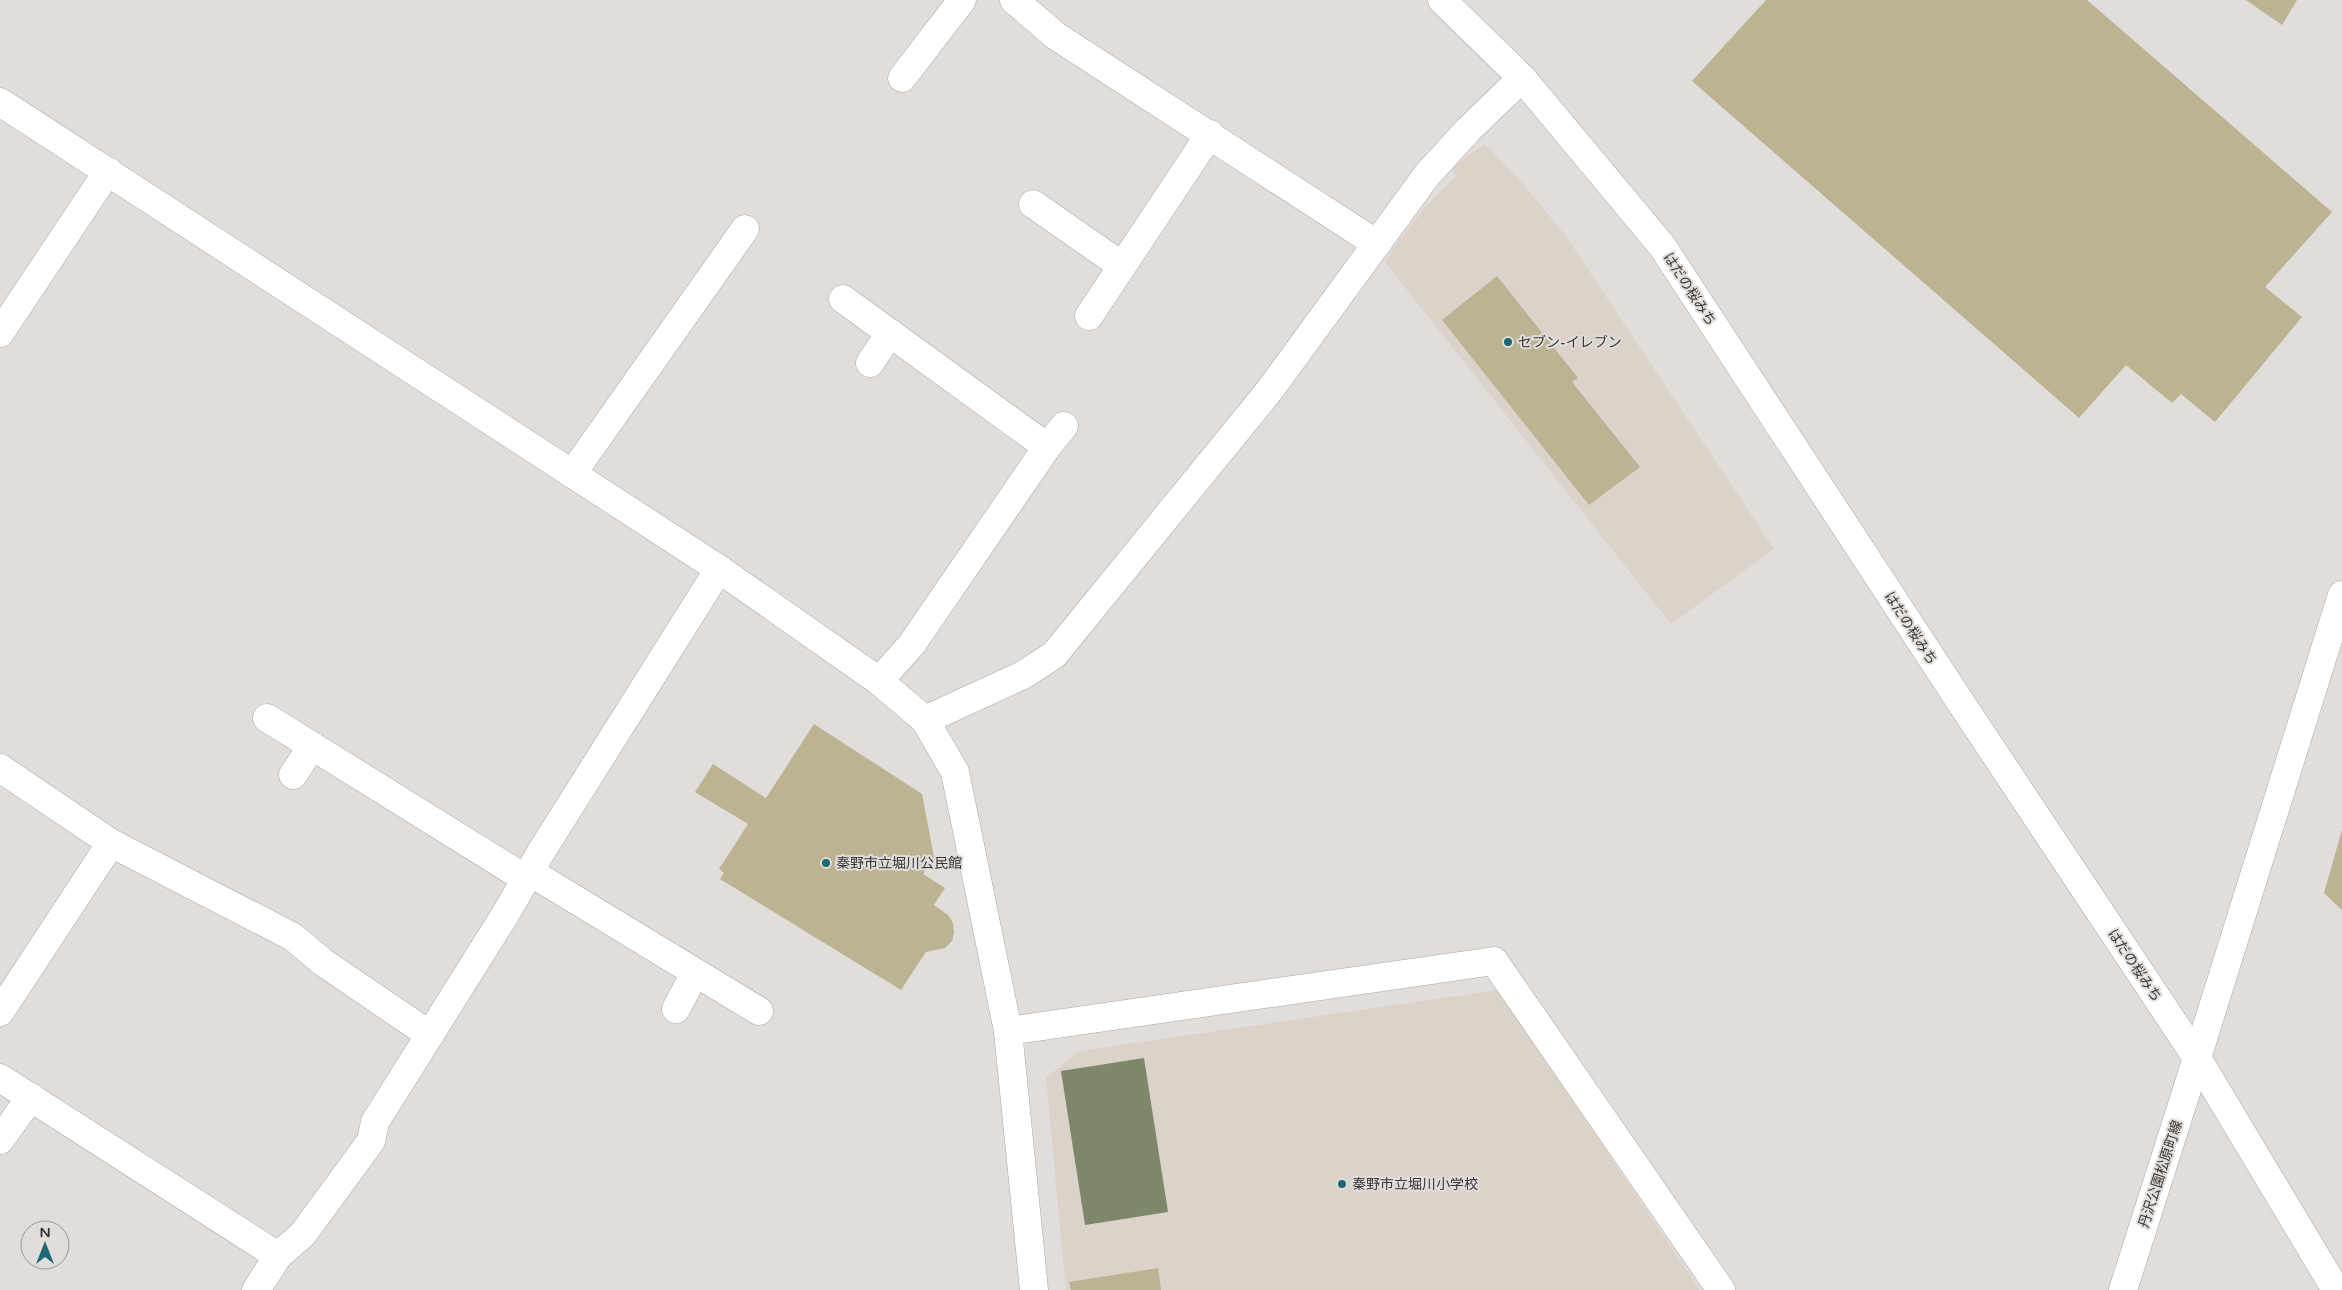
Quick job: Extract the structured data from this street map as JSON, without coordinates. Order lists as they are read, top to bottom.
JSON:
{
  "streets": {
    "street": ["はだの桜みち", "丹沢公園松原町線"]
  },
  "crossings": [
    ["はだの桜みち", "丹沢公園松原町線"]
  ],
  "places": ["セブン-イレブン", "秦野市立堀川公民館", "秦野市立堀川小学校"],
  "north": "top"
}
